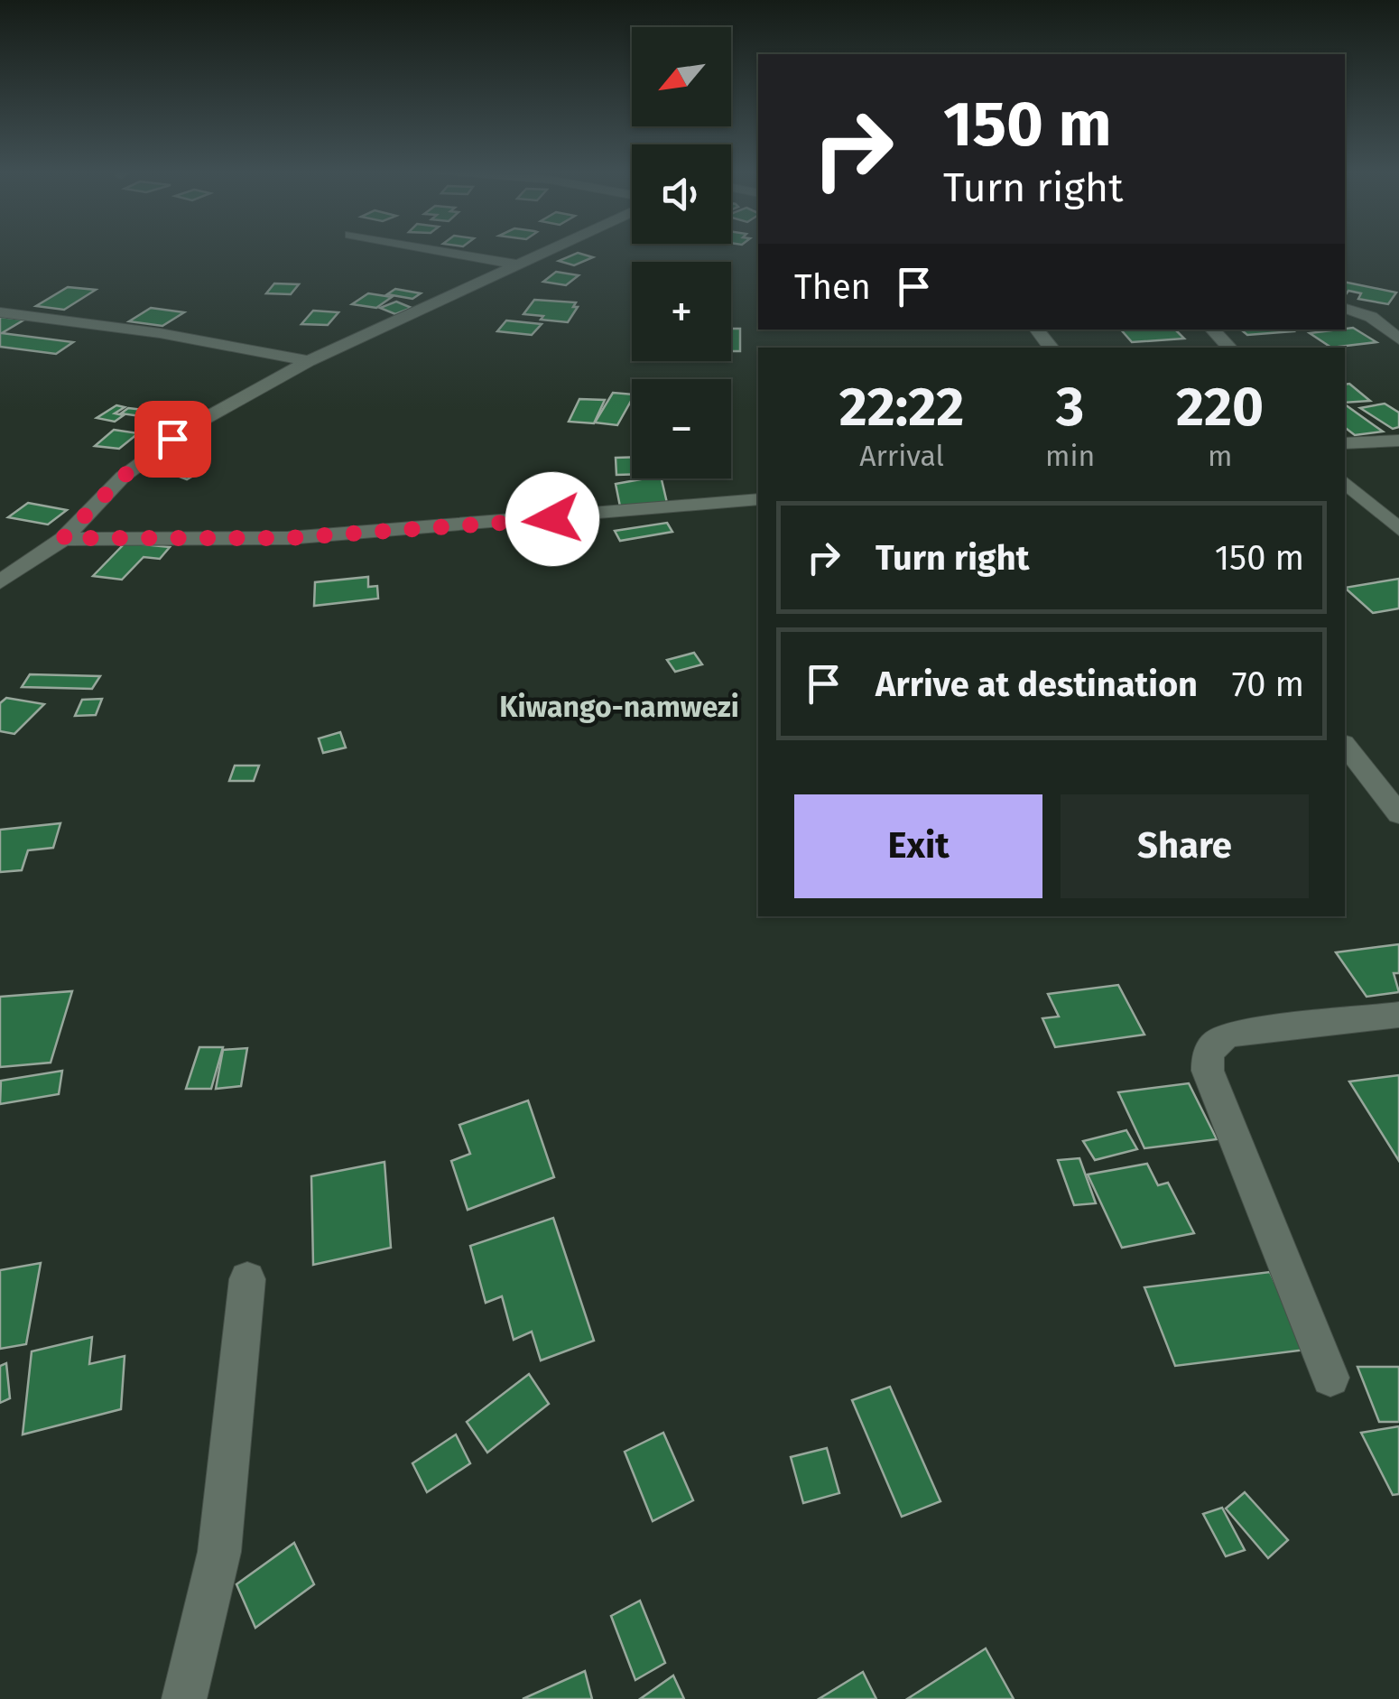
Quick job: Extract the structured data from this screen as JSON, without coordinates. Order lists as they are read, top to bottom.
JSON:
{
  "districts": ["Kiwango-namwezi"],
  "north": "bottom left",
  "page": {
    "map_buttons": ["+", "−"],
    "turn": ["150 m", "Turn right"],
    "then": "Then",
    "eta": [
      "22:22",
      "Arrival",
      "3",
      "min",
      "220",
      "m"
    ],
    "list": [
      {
        "name": "Turn right",
        "value": "150 m"
      },
      {
        "name": "Arrive at destination",
        "value": "70 m"
      }
    ],
    "buttons": ["Exit", "Share"]
  }
}
